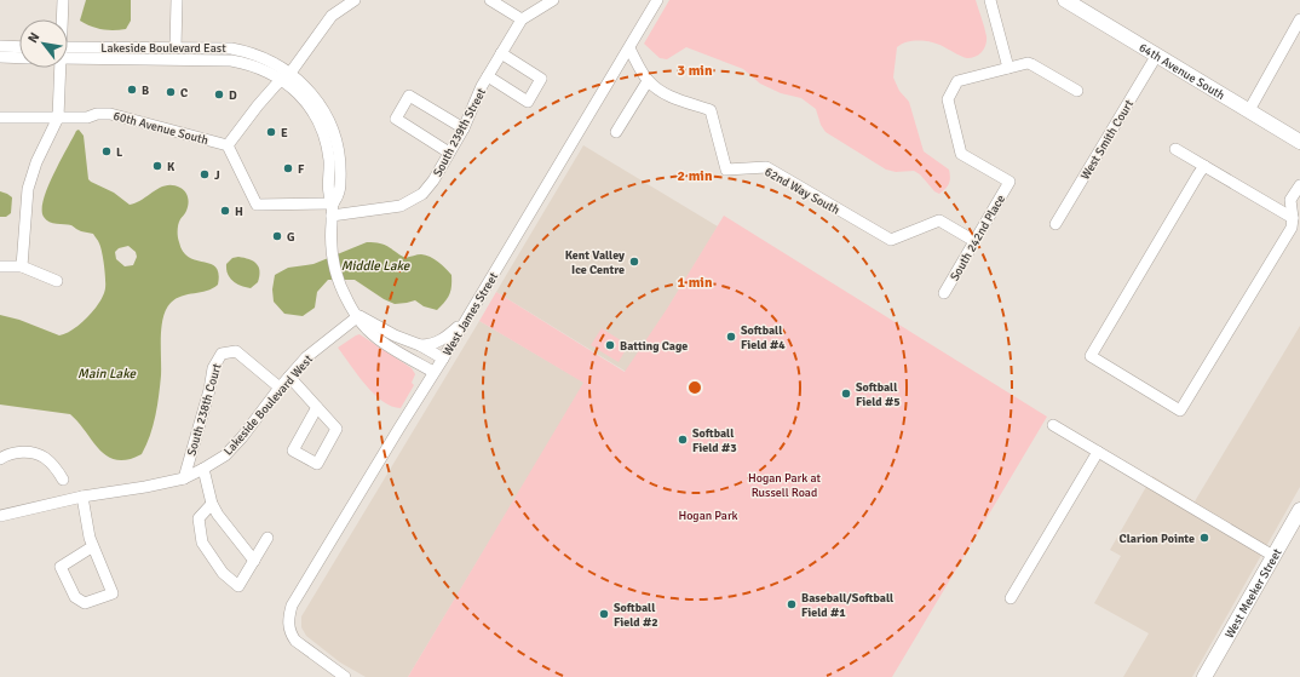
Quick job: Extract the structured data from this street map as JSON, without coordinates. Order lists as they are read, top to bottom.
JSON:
{
  "streets": {
    "street": [
      "Lakeside Boulevard East",
      "64th Avenue South",
      "60th Avenue South",
      "South 239th Street",
      "West Smith Court",
      "62nd Way South",
      "South 242nd Place",
      "West James Street",
      "Lakeside Boulevard West",
      "South 238th Court",
      "West Meeker Street"
    ]
  },
  "crossings": [
    ["Lakeside Boulevard East", "South 239th Street"],
    ["Lakeside Boulevard East", "West James Street"],
    ["Lakeside Boulevard East", "Lakeside Boulevard West"],
    ["64th Avenue South", "West Smith Court"],
    ["62nd Way South", "South 242nd Place"],
    ["62nd Way South", "West James Street"],
    ["Lakeside Boulevard West", "South 238th Court"]
  ],
  "water": ["Middle Lake", "Main Lake"],
  "parks": ["Hogan Park at Russell Road", "Hogan Park"],
  "places": [
    "B",
    "C",
    "D",
    "E",
    "L",
    "K",
    "F",
    "J",
    "H",
    "G",
    "Kent Valley Ice Centre",
    "Softball Field #4",
    "Batting Cage",
    "Softball Field #5",
    "Softball Field #3",
    "Clarion Pointe",
    "Baseball/Softball Field #1",
    "Softball Field #2"
  ],
  "north": "top left",
  "rings": ["3 min", "2 min", "1 min"]
}
